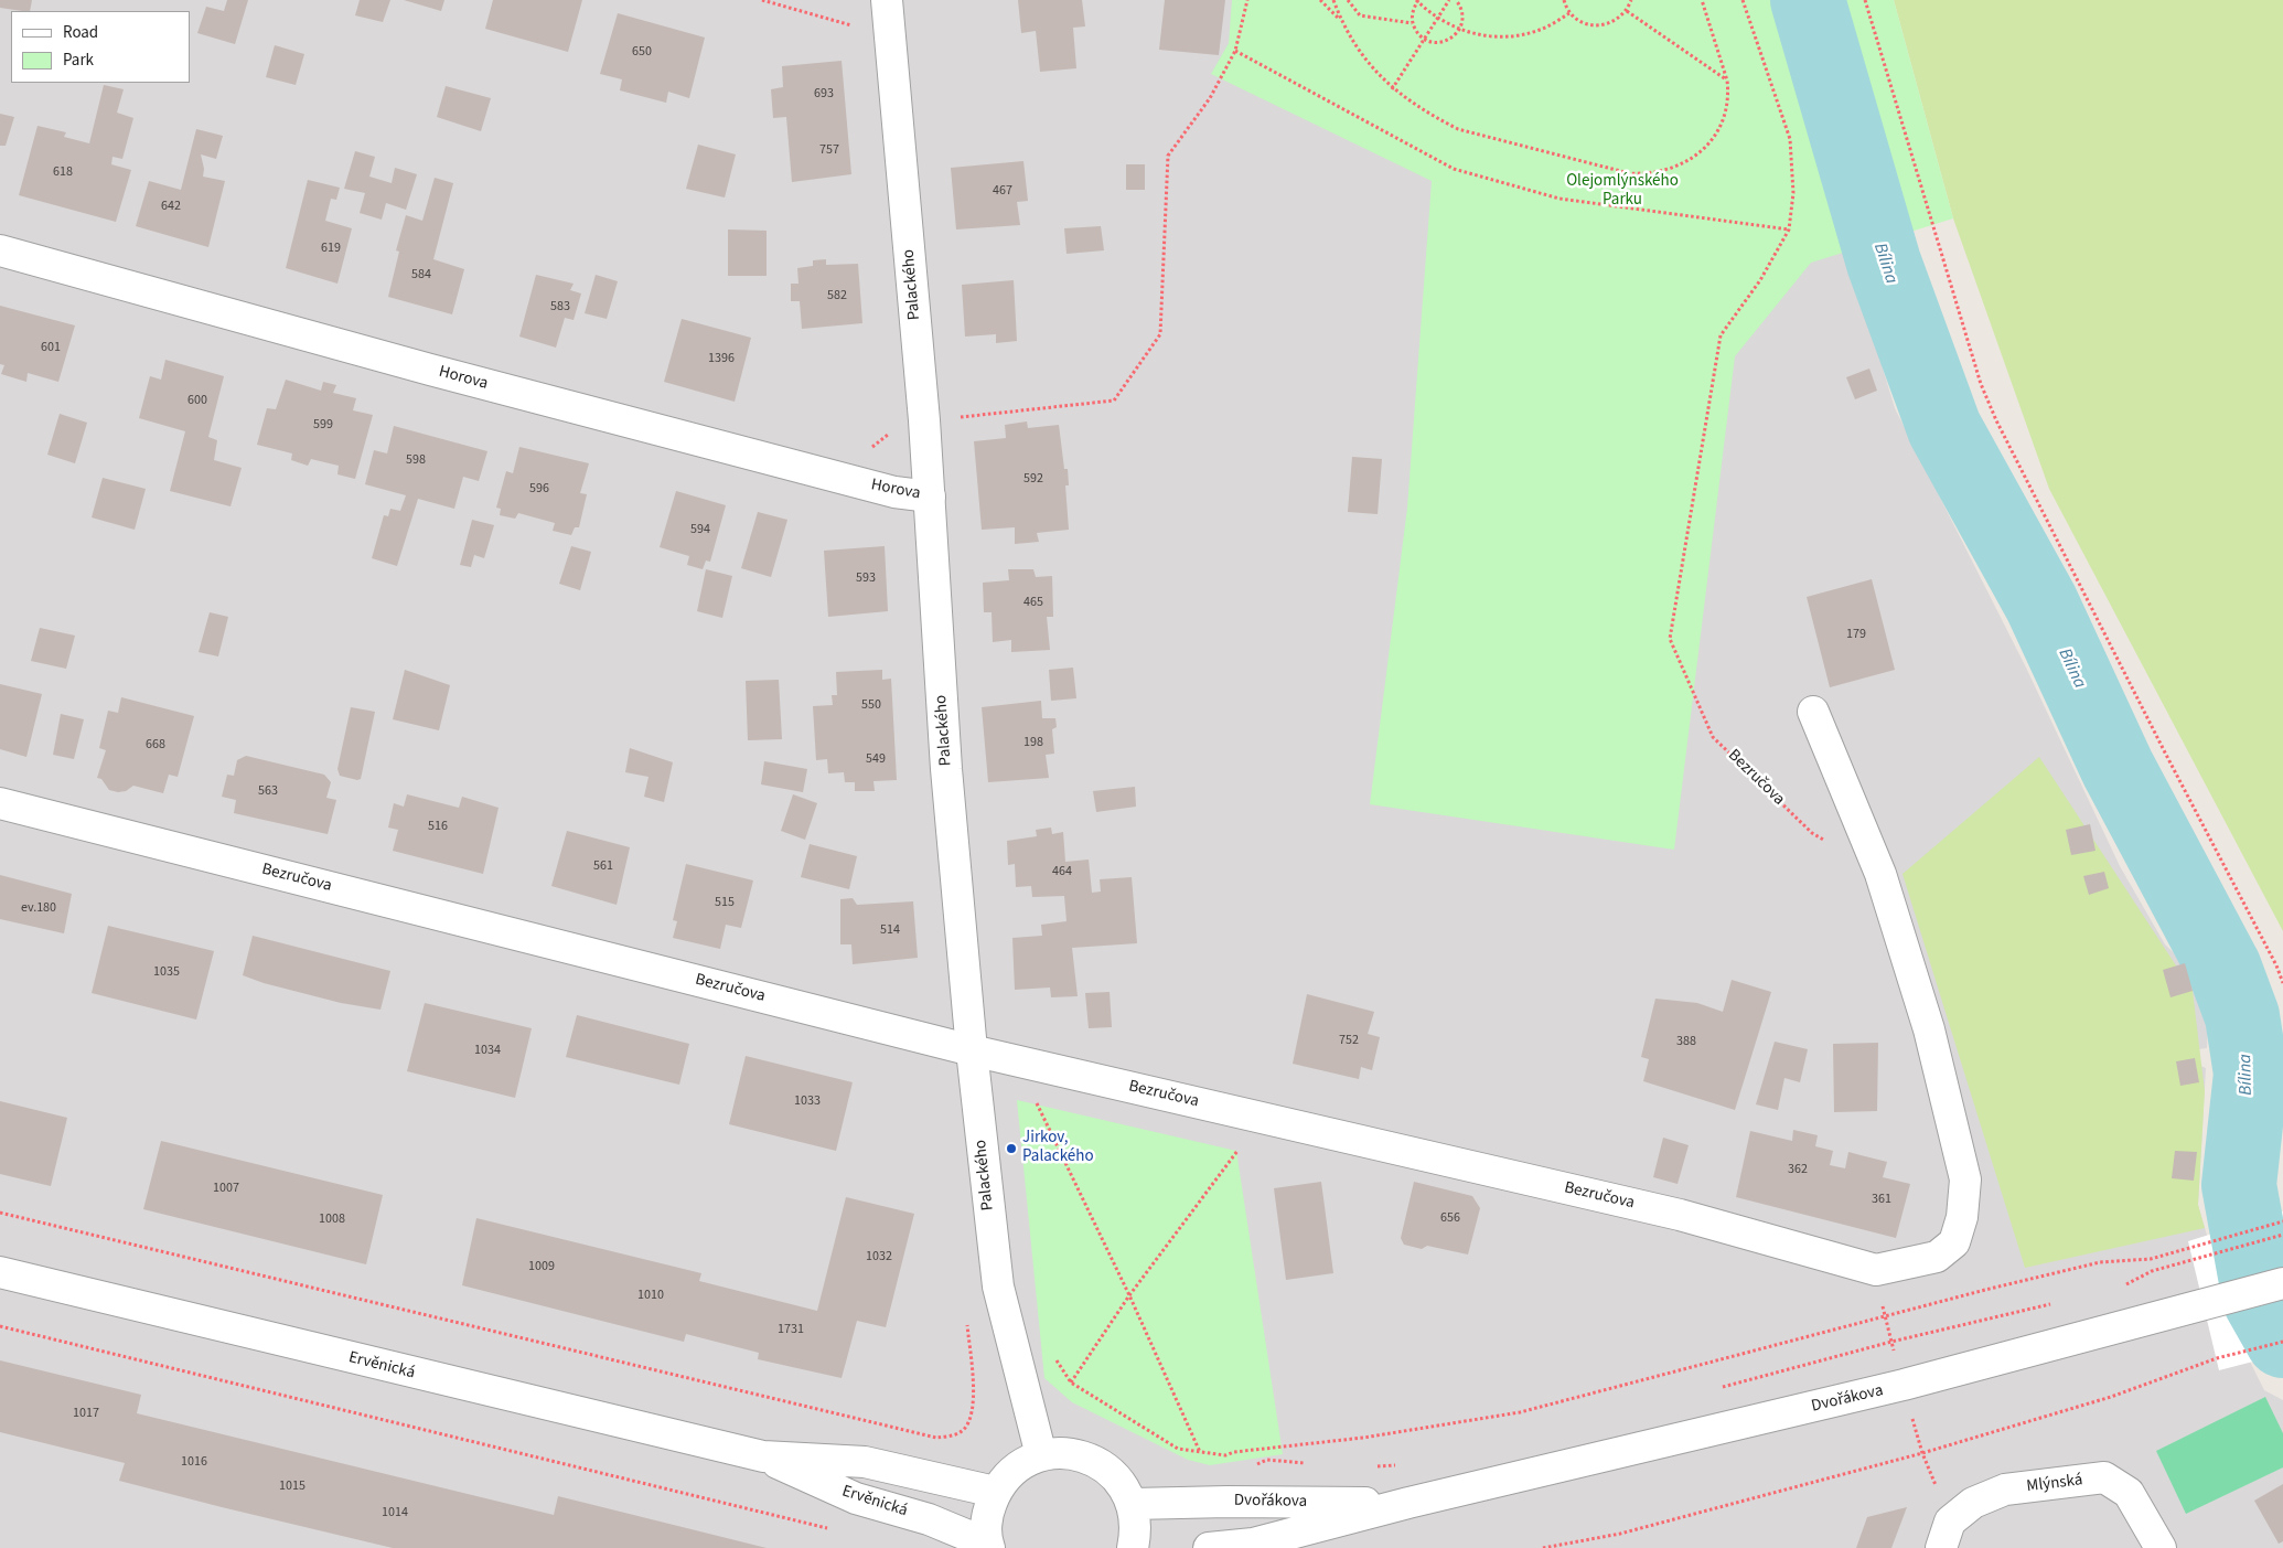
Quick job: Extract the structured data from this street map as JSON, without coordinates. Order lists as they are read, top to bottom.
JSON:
{
  "streets": {
    "street": [
      "Palackého",
      "Horova",
      "Bezručova",
      "Ervěnická",
      "Dvořákova",
      "Mlýnská"
    ]
  },
  "crossings": [
    ["Palackého", "Horova"],
    ["Palackého", "Bezručova"]
  ],
  "water": ["Bílina"],
  "parks": ["Olejomlýnského Parku"],
  "places": ["Jirkov, Palackého"],
  "house_numbers": [
    "650",
    "693",
    "757",
    "618",
    "467",
    "642",
    "619",
    "584",
    "582",
    "583",
    "601",
    "1396",
    "600",
    "599",
    "598",
    "592",
    "596",
    "594",
    "593",
    "465",
    "179",
    "550",
    "198",
    "668",
    "549",
    "563",
    "516",
    "561",
    "464",
    "515",
    "ev.180",
    "514",
    "1035",
    "752",
    "388",
    "1034",
    "1033",
    "362",
    "1007",
    "361",
    "656",
    "1008",
    "1032",
    "1009",
    "1010",
    "1731",
    "1017",
    "1016",
    "1015",
    "1014"
  ],
  "legend": ["Road", "Park"]
}
